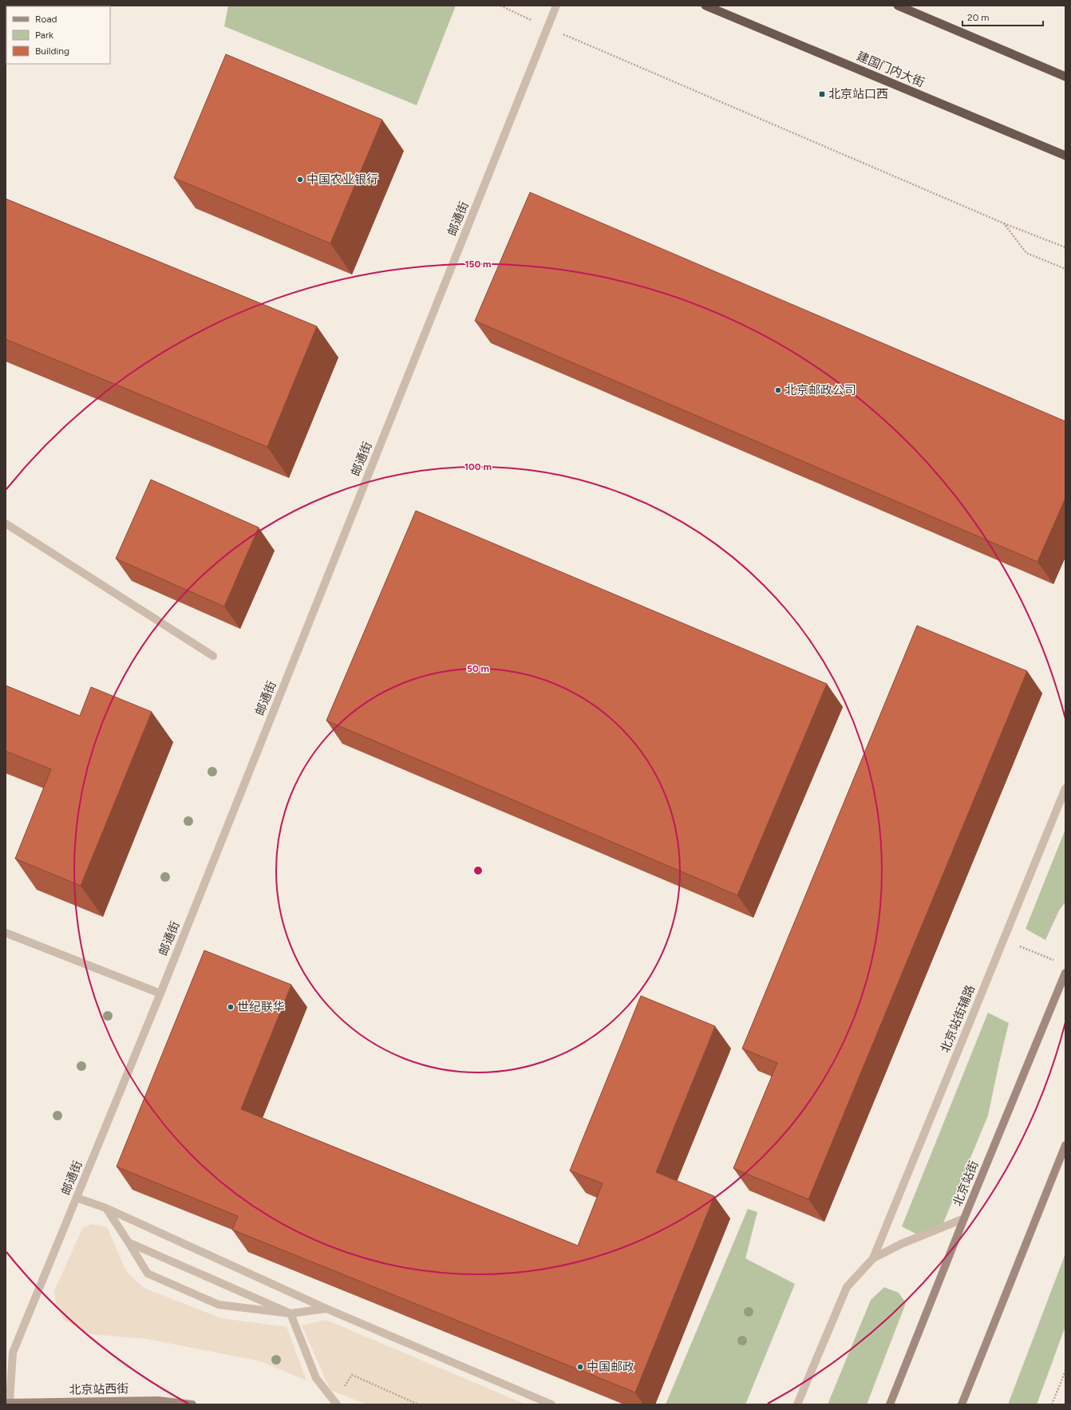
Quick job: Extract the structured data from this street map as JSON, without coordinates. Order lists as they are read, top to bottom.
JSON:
{
  "streets": {
    "highway": ["建国门内大街"],
    "main road": ["北京站街", "北京站西街"],
    "street": ["邮通街", "北京站街辅路"]
  },
  "crossings": [
    ["邮通街", "北京站西街"]
  ],
  "places": {
    "transit": ["北京站口西"],
    "other": [
      "中国农业银行",
      "北京邮政公司",
      "世纪联华",
      "中国邮政"
    ]
  },
  "legend": ["Road", "Park", "Building"],
  "scale_bar": "20 m",
  "rings": ["150 m", "100 m", "50 m"]
}
